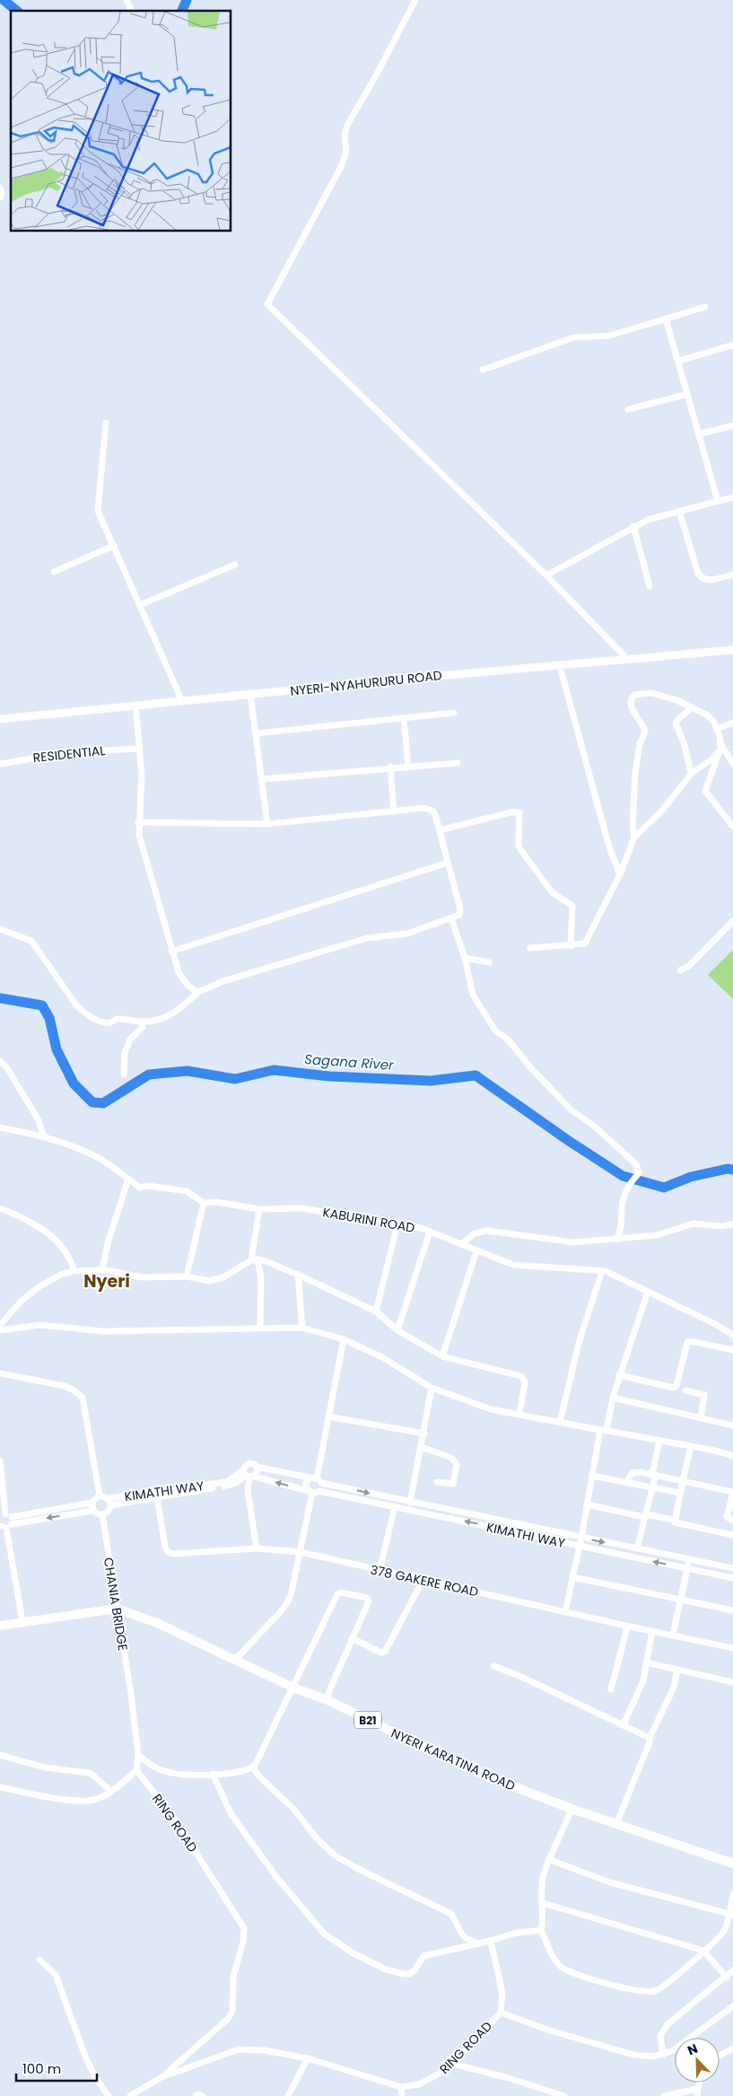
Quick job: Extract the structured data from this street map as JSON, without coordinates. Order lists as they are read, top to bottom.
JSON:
{
  "streets": {
    "highway": ["B21", "NYERI KARATINA ROAD"],
    "main road": ["NYERI-NYAHURURU ROAD"],
    "street": [
      "RESIDENTIAL",
      "KABURINI ROAD",
      "KIMATHI WAY",
      "378 GAKERE ROAD",
      "CHANIA BRIDGE",
      "RING ROAD"
    ]
  },
  "crossings": [
    ["KIMATHI WAY", "378 GAKERE ROAD"],
    ["KIMATHI WAY", "CHANIA BRIDGE"],
    ["CHANIA BRIDGE", "NYERI KARATINA ROAD"],
    ["CHANIA BRIDGE", "RING ROAD"]
  ],
  "districts": ["Nyeri"],
  "water": ["Sagana River"],
  "scale_bar": "100 m",
  "north": "top left"
}
